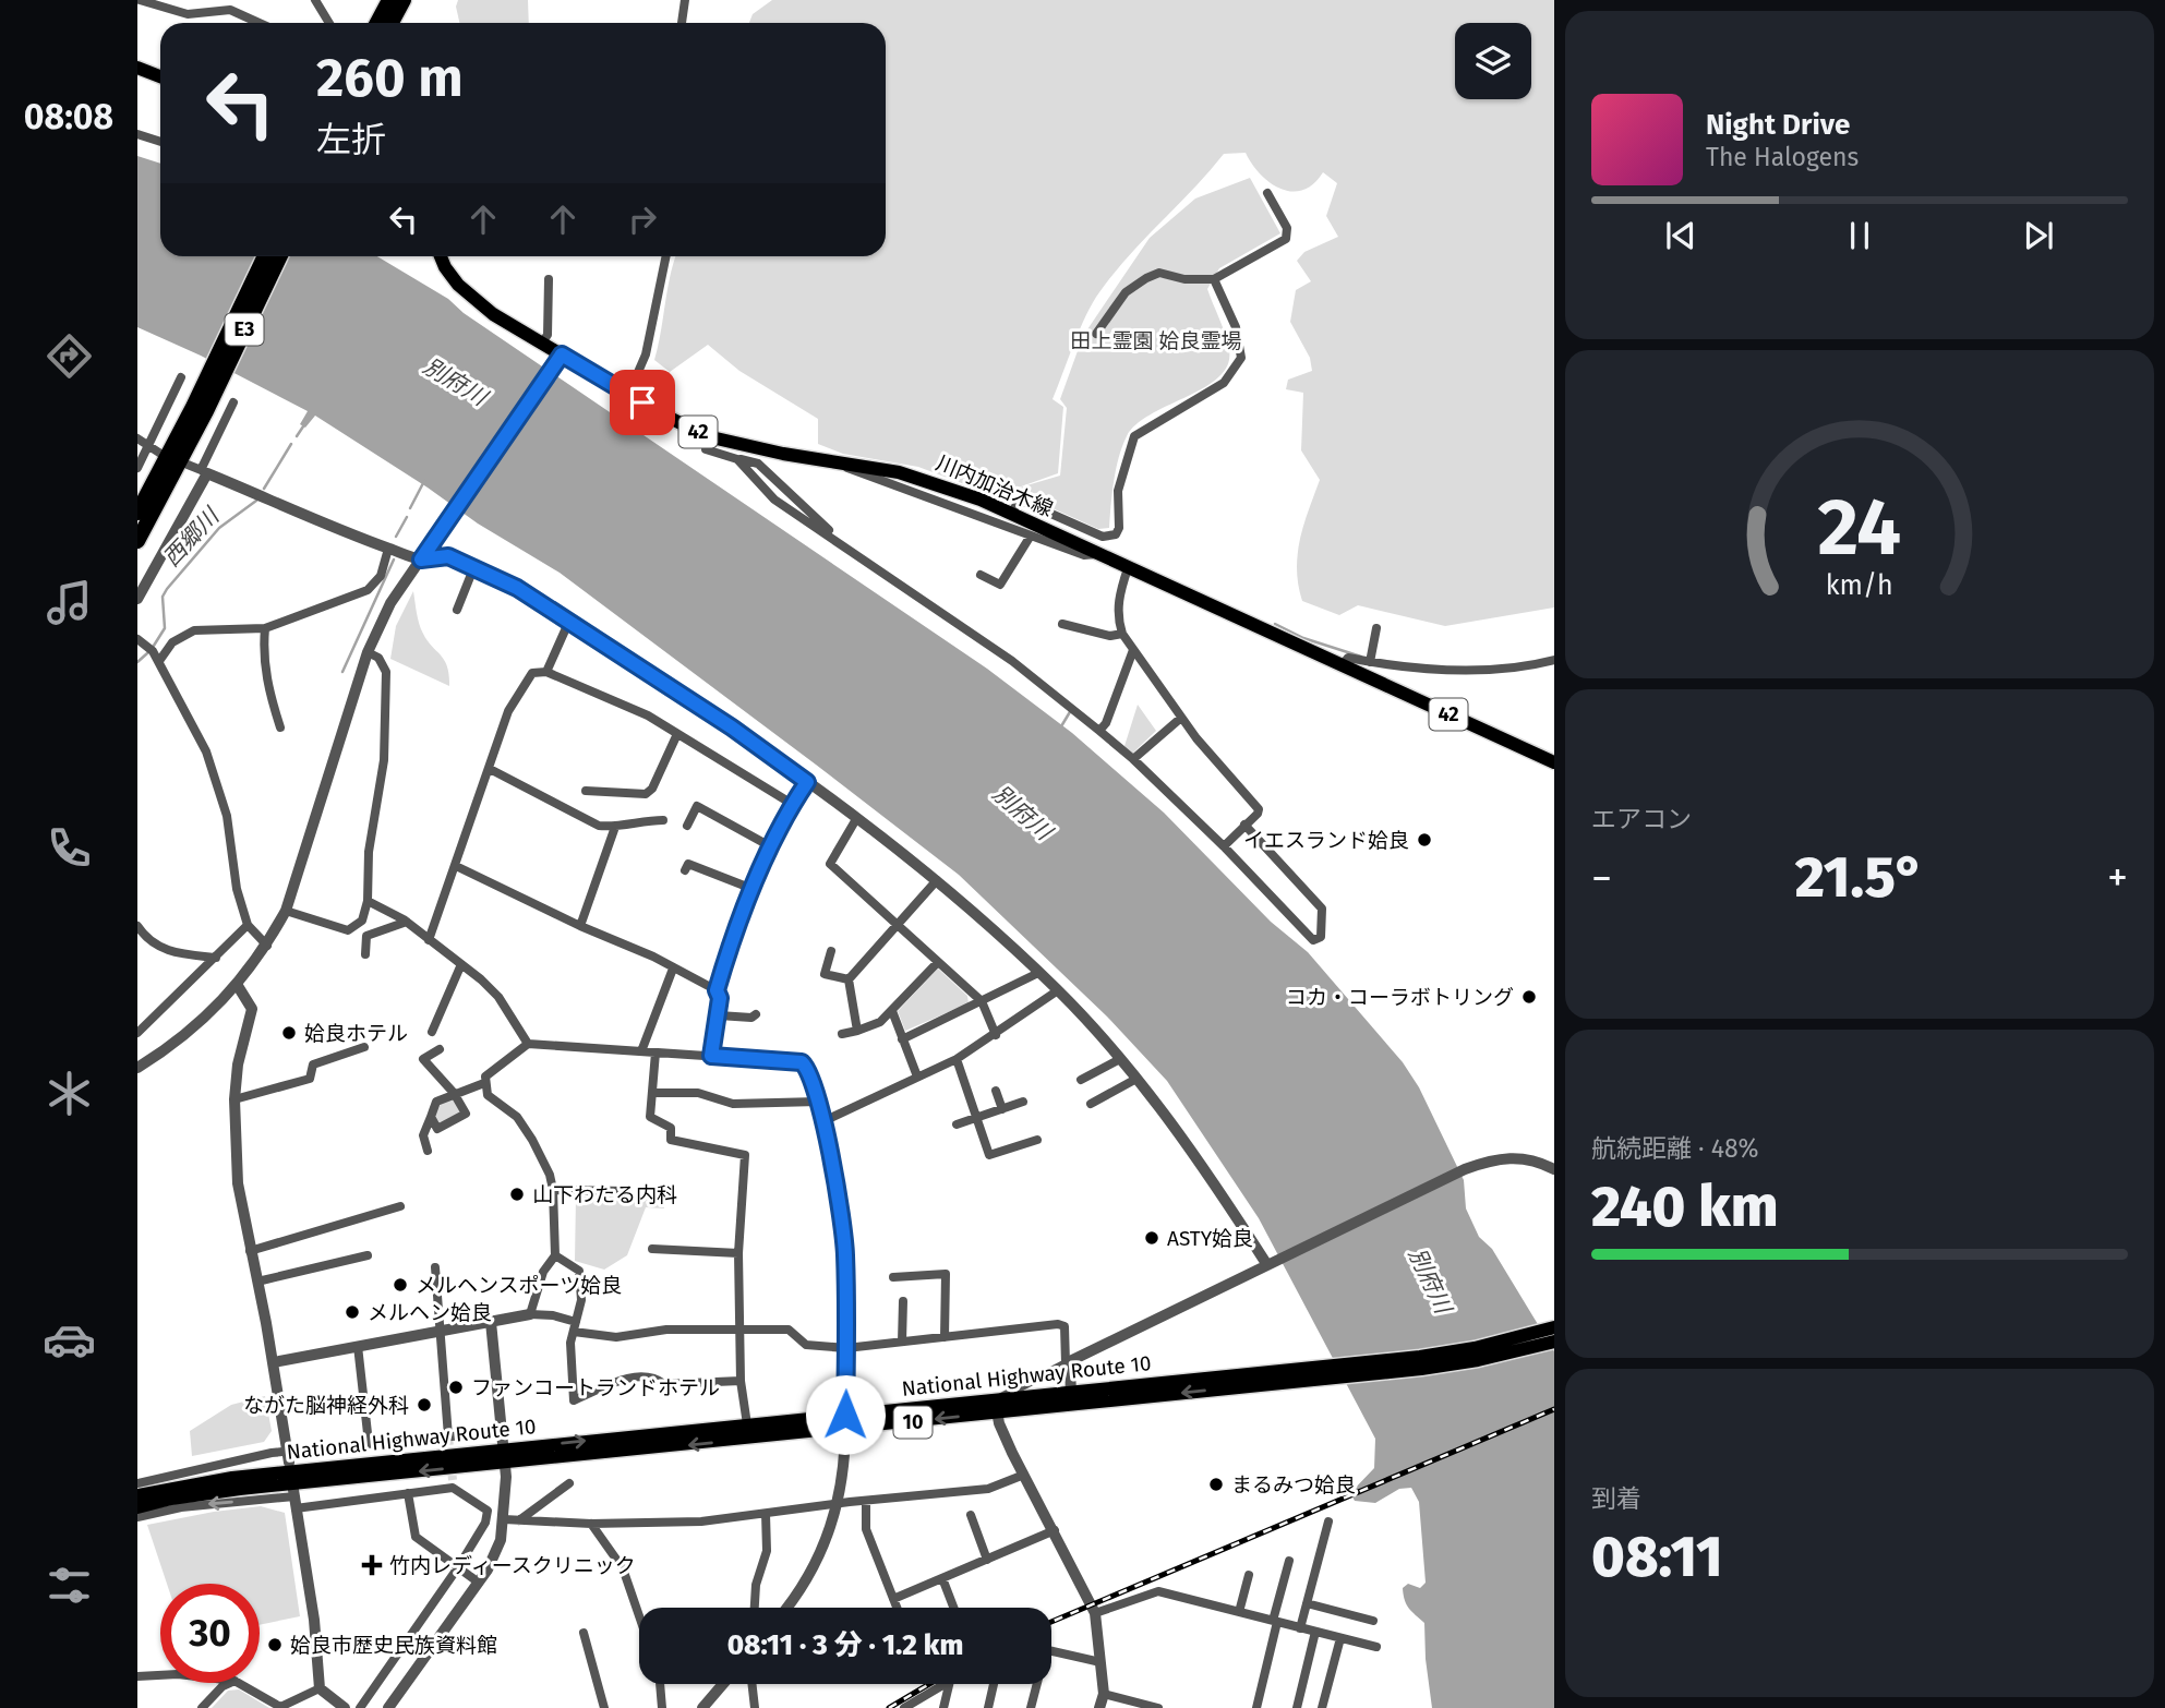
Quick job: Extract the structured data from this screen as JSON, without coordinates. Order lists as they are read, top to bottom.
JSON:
{
  "streets": {
    "highway": ["E3"],
    "main road": [
      "42",
      "川内加治木線",
      "National Highway Route 10",
      "10"
    ]
  },
  "water": ["別府川", "西郷川"],
  "parks": ["田上霊園 姶良霊場"],
  "places": {
    "other": [
      "イエスランド姶良",
      "コカ・コーラボトリング",
      "姶良ホテル",
      "山下わたる内科",
      "ASTY姶良",
      "メルヘンスポーツ姶良",
      "メルヘン姶良",
      "ファンコートランドホテル",
      "ながた脳神経外科",
      "まるみつ姶良",
      "姶良市歴史民族資料館"
    ],
    "health": ["竹内レディースクリニック"]
  },
  "page": {
    "tabs": "08:08",
    "turn": ["260 m", "左折"],
    "song": ["Night Drive", "The Halogens"],
    "tile": [
      "エアコン",
      ["航続距離 · 48%", "240 km"],
      ["到着", "08:11"]
    ],
    "heat": ["−", "21.5°", "+"],
    "limit": "30",
    "trip": "08:11 · 3 分 · 1.2 km",
    "gauge": ["24", "km/h"]
  }
}
